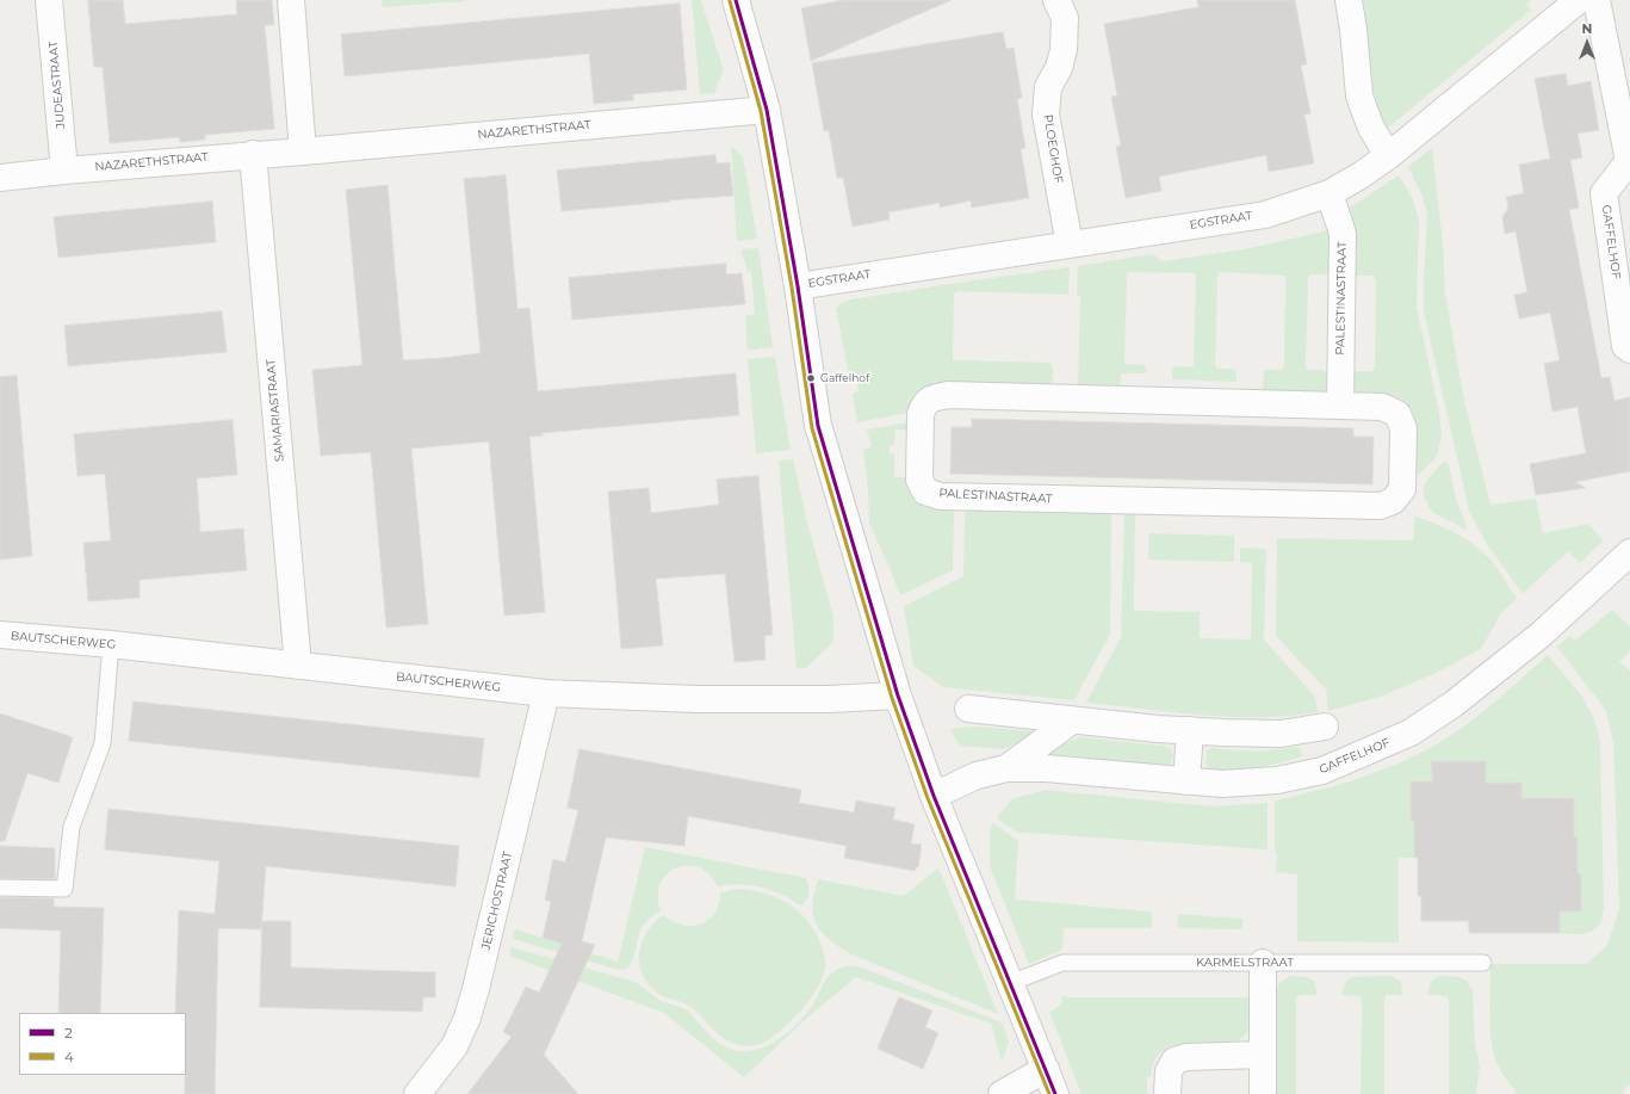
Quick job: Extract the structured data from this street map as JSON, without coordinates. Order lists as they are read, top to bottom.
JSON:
{
  "streets": {
    "street": [
      "JUDEASTRAAT",
      "NAZARETHSTRAAT",
      "PLOEGHOF",
      "EGSTRAAT",
      "GAFFELHOF",
      "PALESTINASTRAAT",
      "SAMARIASTRAAT",
      "BAUTSCHERWEG",
      "JERICHOSTRAAT"
    ],
    "lane": ["KARMELSTRAAT"]
  },
  "crossings": [
    ["JUDEASTRAAT", "NAZARETHSTRAAT"],
    ["NAZARETHSTRAAT", "SAMARIASTRAAT"],
    ["PLOEGHOF", "EGSTRAAT"],
    ["EGSTRAAT", "PALESTINASTRAAT"],
    ["SAMARIASTRAAT", "BAUTSCHERWEG"],
    ["BAUTSCHERWEG", "JERICHOSTRAAT"]
  ],
  "places": ["Gaffelhof"],
  "lines": ["transit line 2", "transit line 4"],
  "legend": ["2", "4"],
  "north": "top"
}
